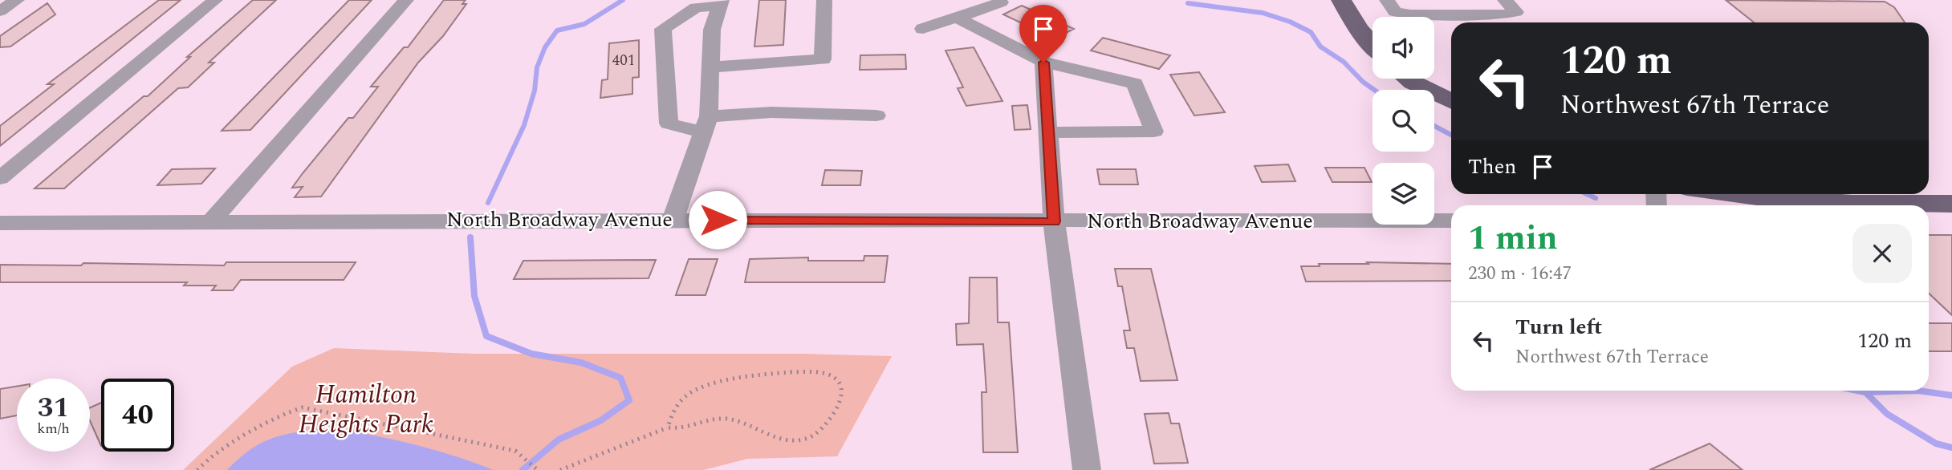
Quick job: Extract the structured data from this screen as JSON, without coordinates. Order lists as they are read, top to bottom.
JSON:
{
  "streets": {
    "street": ["North Broadway Avenue"]
  },
  "parks": ["Hamilton Heights Park"],
  "house_numbers": ["401"],
  "page": {
    "turn": ["120 m", "Northwest 67th Terrace"],
    "then": "Then",
    "heading": ["1 min", "230 m · 16:47"],
    "list": [
      {
        "name": "Turn left",
        "note": "Northwest 67th Terrace",
        "value": "120 m"
      }
    ],
    "speed": "31 km/h",
    "limit": "40"
  }
}
